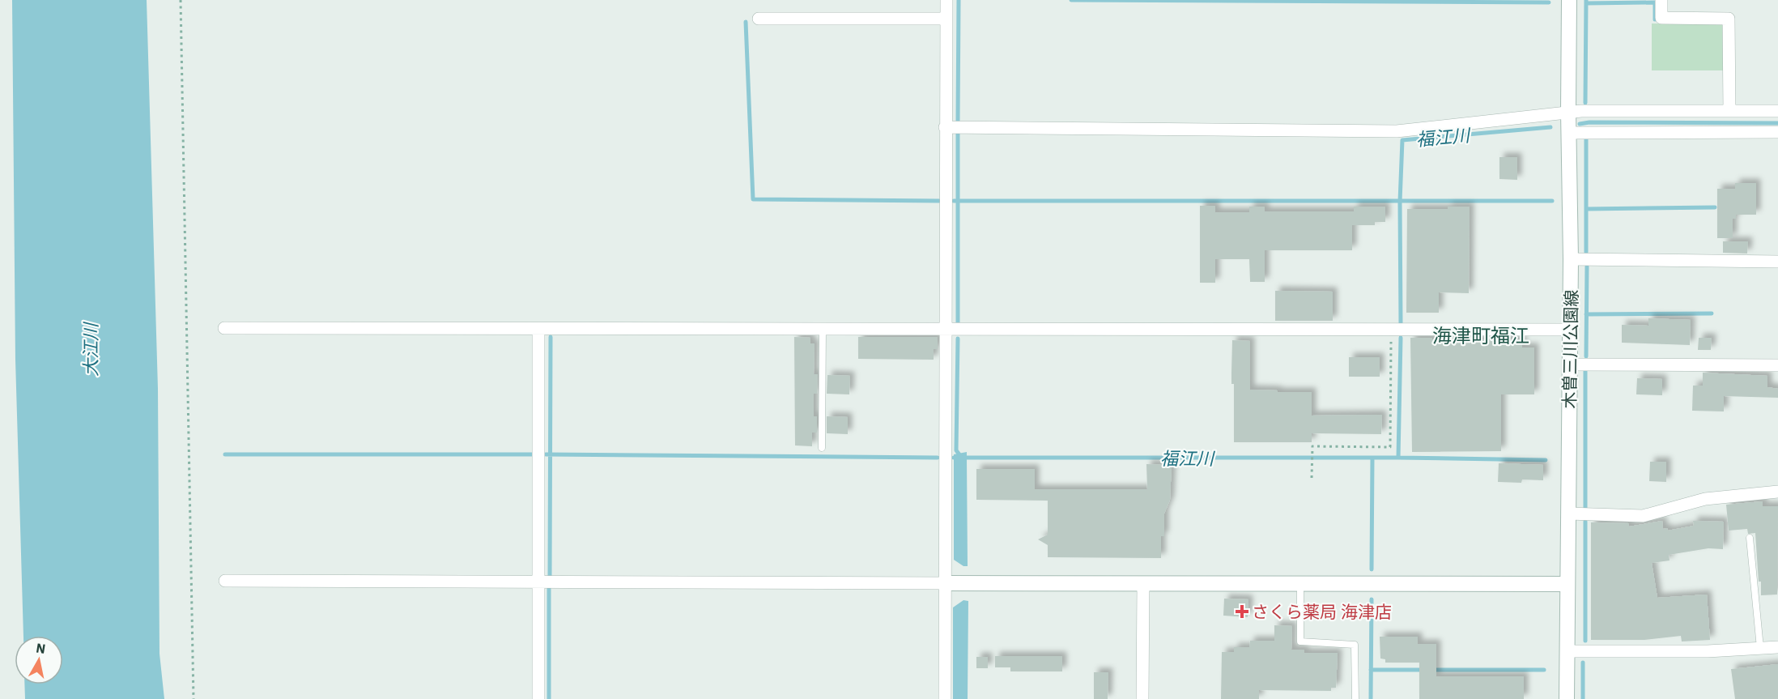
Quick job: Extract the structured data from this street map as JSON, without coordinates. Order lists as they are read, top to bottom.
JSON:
{
  "streets": {
    "main road": ["木曽三川公園線"]
  },
  "districts": ["海津町福江"],
  "water": ["福江川", "大江川"],
  "places": {
    "health": ["さくら薬局 海津店"]
  },
  "north": "top"
}
